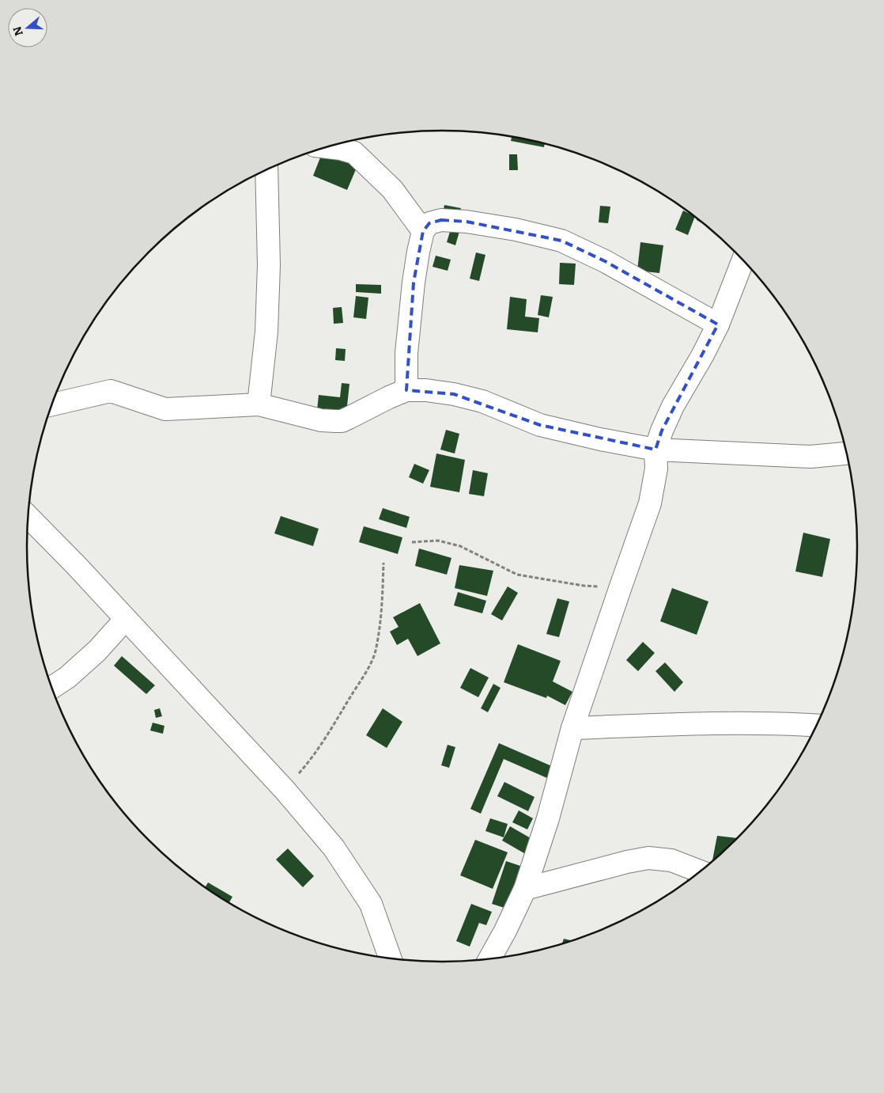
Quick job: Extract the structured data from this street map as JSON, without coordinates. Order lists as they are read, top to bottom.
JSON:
{
  "north": "left"
}
